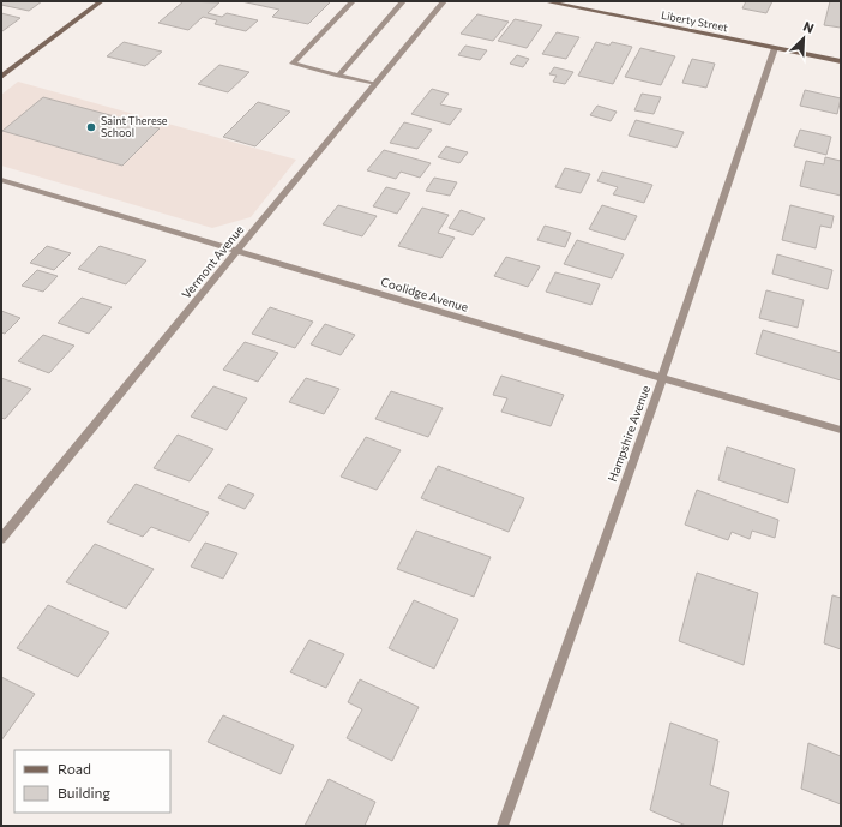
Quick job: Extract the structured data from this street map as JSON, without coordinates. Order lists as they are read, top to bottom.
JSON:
{
  "streets": {
    "street": [
      "Liberty Street",
      "Vermont Avenue",
      "Coolidge Avenue",
      "Hampshire Avenue"
    ]
  },
  "crossings": [
    ["Liberty Street", "Hampshire Avenue"],
    ["Vermont Avenue", "Coolidge Avenue"],
    ["Coolidge Avenue", "Hampshire Avenue"]
  ],
  "places": ["Saint Therese School"],
  "legend": ["Road", "Building"],
  "north": "top right"
}
